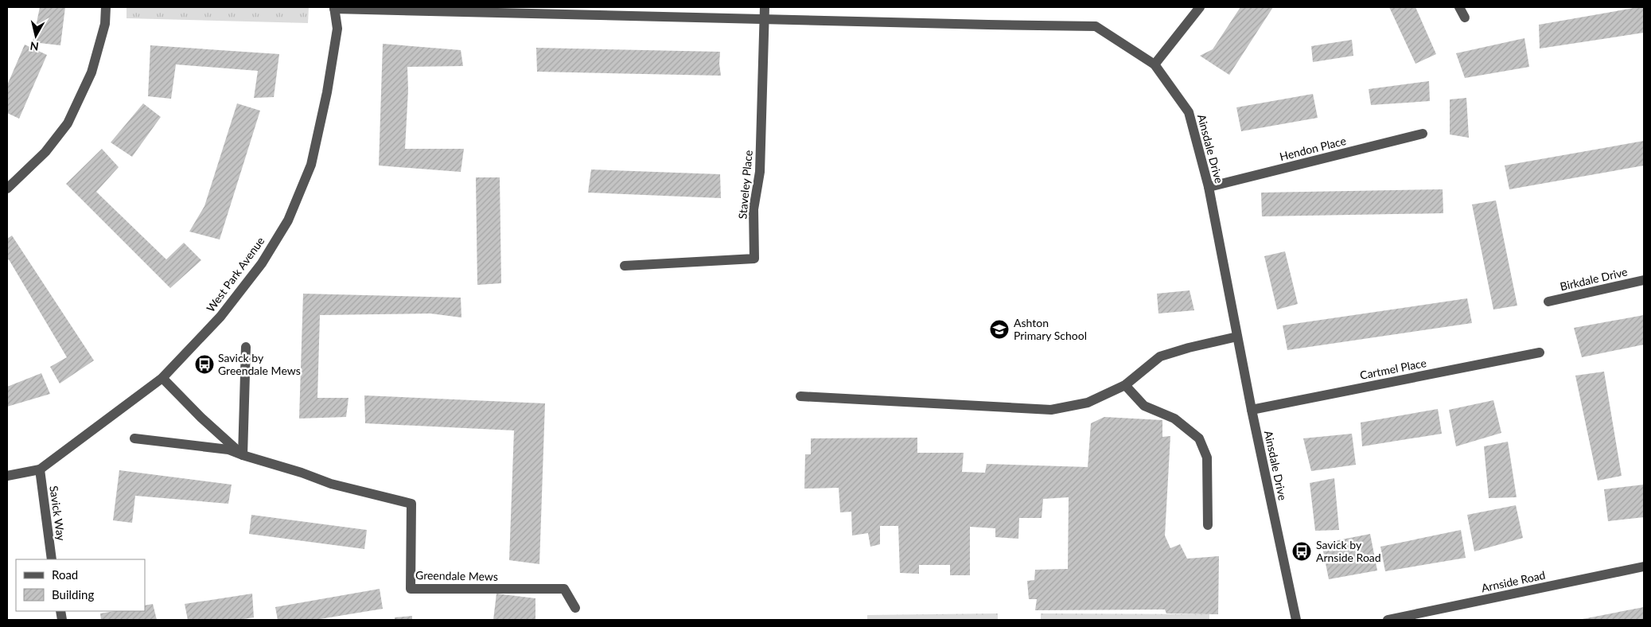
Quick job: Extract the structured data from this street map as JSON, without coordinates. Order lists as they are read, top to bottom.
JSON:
{
  "streets": {
    "street": [
      "Ainsdale Drive",
      "Hendon Place",
      "Staveley Place",
      "West Park Avenue",
      "Birkdale Drive",
      "Cartmel Place",
      "Savick Way",
      "Greendale Mews",
      "Arnside Road"
    ]
  },
  "crossings": [
    ["Ainsdale Drive", "Hendon Place"],
    ["Ainsdale Drive", "Staveley Place"],
    ["Ainsdale Drive", "West Park Avenue"],
    ["Ainsdale Drive", "Cartmel Place"],
    ["West Park Avenue", "Savick Way"]
  ],
  "places": {
    "school or university": ["Ashton Primary School"],
    "bus stop": ["Savick by Greendale Mews", "Savick by Arnside Road"]
  },
  "legend": ["Road", "Building"],
  "north": "bottom"
}
